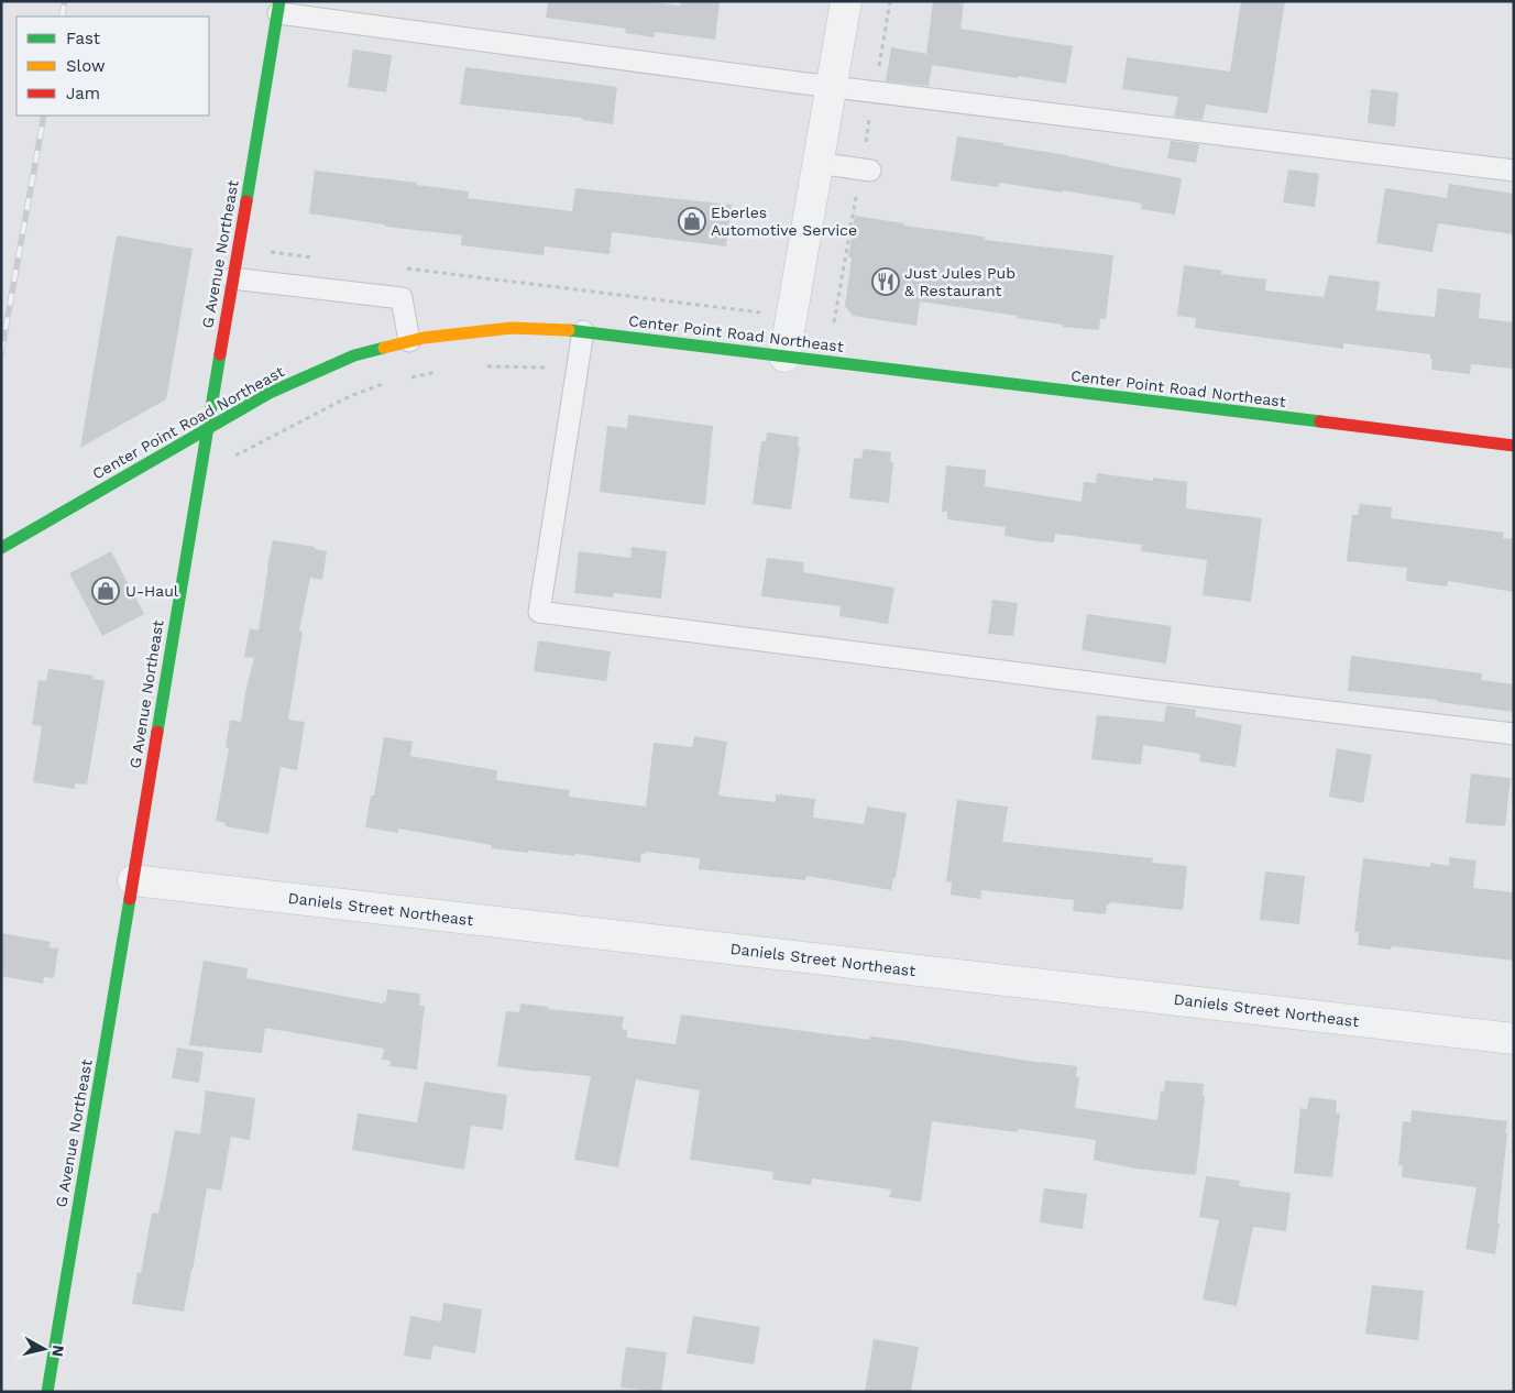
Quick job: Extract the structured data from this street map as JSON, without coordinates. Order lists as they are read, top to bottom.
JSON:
{
  "streets": {
    "main road": ["G Avenue Northeast", "Center Point Road Northeast"],
    "street": ["Daniels Street Northeast"]
  },
  "crossings": [
    ["G Avenue Northeast", "Center Point Road Northeast"],
    ["G Avenue Northeast", "Daniels Street Northeast"]
  ],
  "places": {
    "shop": ["Eberles Automotive Service", "U-Haul"],
    "restaurant": ["Just Jules Pub & Restaurant"]
  },
  "legend": ["Fast", "Slow", "Jam"],
  "north": "right"
}
